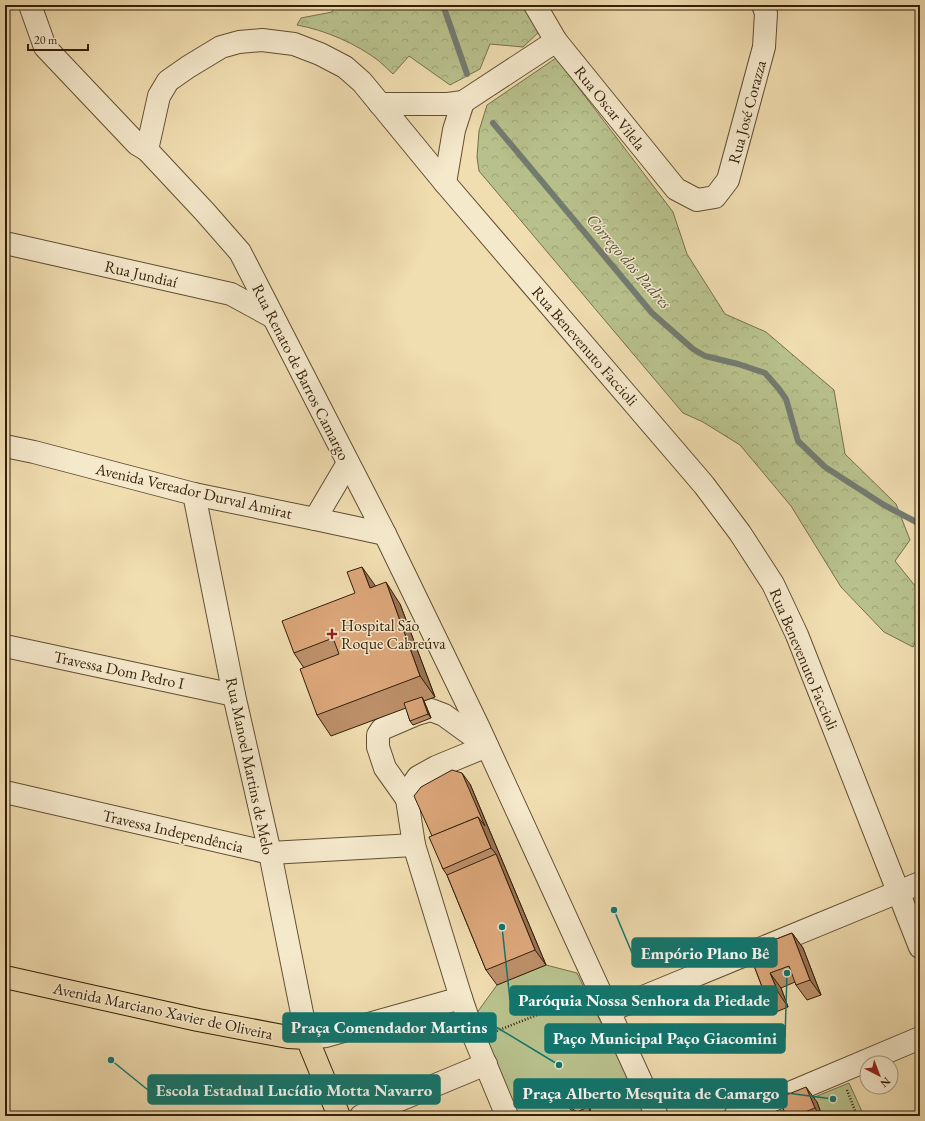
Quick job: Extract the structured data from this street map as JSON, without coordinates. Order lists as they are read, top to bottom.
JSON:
{
  "streets": {
    "main road": ["Avenida Marciano Xavier de Oliveira"],
    "street": [
      "Rua Oscar Vilela",
      "Rua José Corazza",
      "Rua Jundiaí",
      "Rua Benevenuto Faccioli",
      "Rua Renato de Barros Camargo",
      "Avenida Vereador Durval Amirat",
      "Travessa Dom Pedro I",
      "Rua Manoel Martins de Melo",
      "Travessa Independência"
    ]
  },
  "crossings": [
    ["Rua Oscar Vilela", "Rua José Corazza"],
    ["Rua Jundiaí", "Rua Renato de Barros Camargo"],
    ["Rua Benevenuto Faccioli", "Rua Renato de Barros Camargo"],
    ["Rua Renato de Barros Camargo", "Avenida Vereador Durval Amirat"],
    ["Avenida Vereador Durval Amirat", "Rua Manoel Martins de Melo"],
    ["Travessa Dom Pedro I", "Rua Manoel Martins de Melo"],
    ["Rua Manoel Martins de Melo", "Travessa Independência"],
    ["Rua Manoel Martins de Melo", "Avenida Marciano Xavier de Oliveira"]
  ],
  "water": ["Córrego dos Padres"],
  "places": {
    "health": ["Hospital São Roque Cabreúva"],
    "other": [
      "Empório Plano Bê",
      "Paróquia Nossa Senhora da Piedade",
      "Paço Municipal Paço Giacomini",
      "Escola Estadual Lucídio Motta Navarro",
      "Praça Comendador Martins",
      "Praça Alberto Mesquita de Camargo"
    ]
  },
  "scale_bar": "20 m",
  "north": "bottom right"
}
